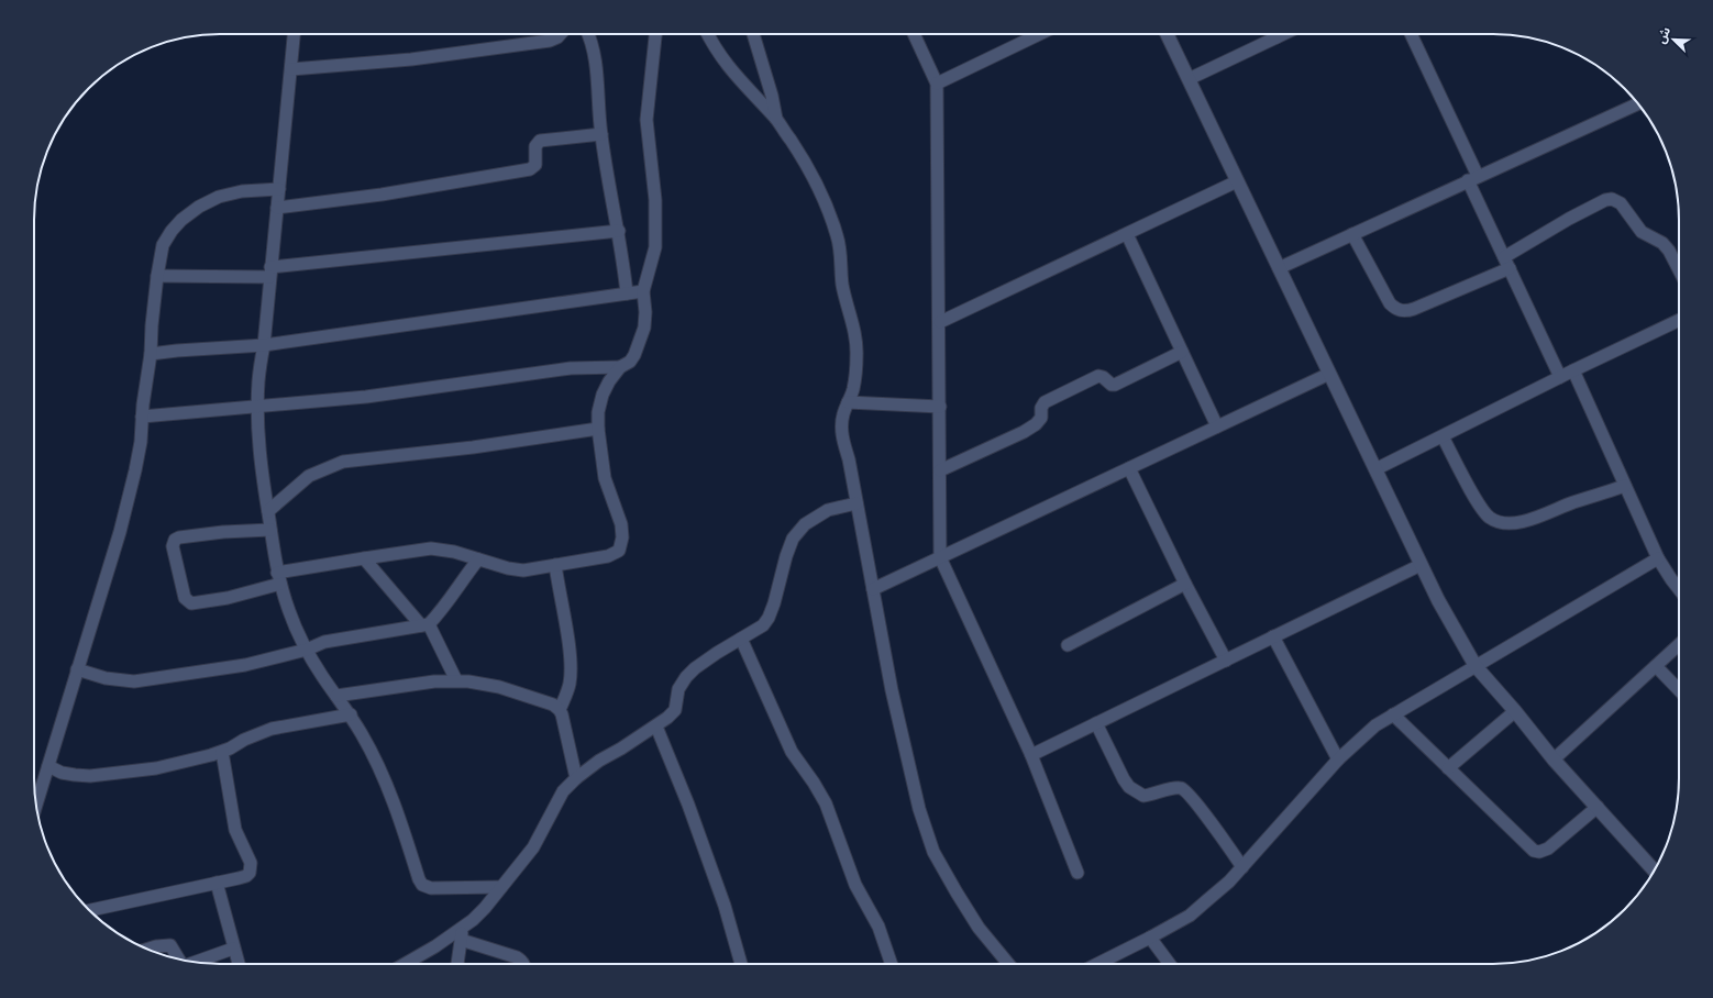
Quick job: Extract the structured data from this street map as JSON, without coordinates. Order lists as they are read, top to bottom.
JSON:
{
  "north": "top left"
}
